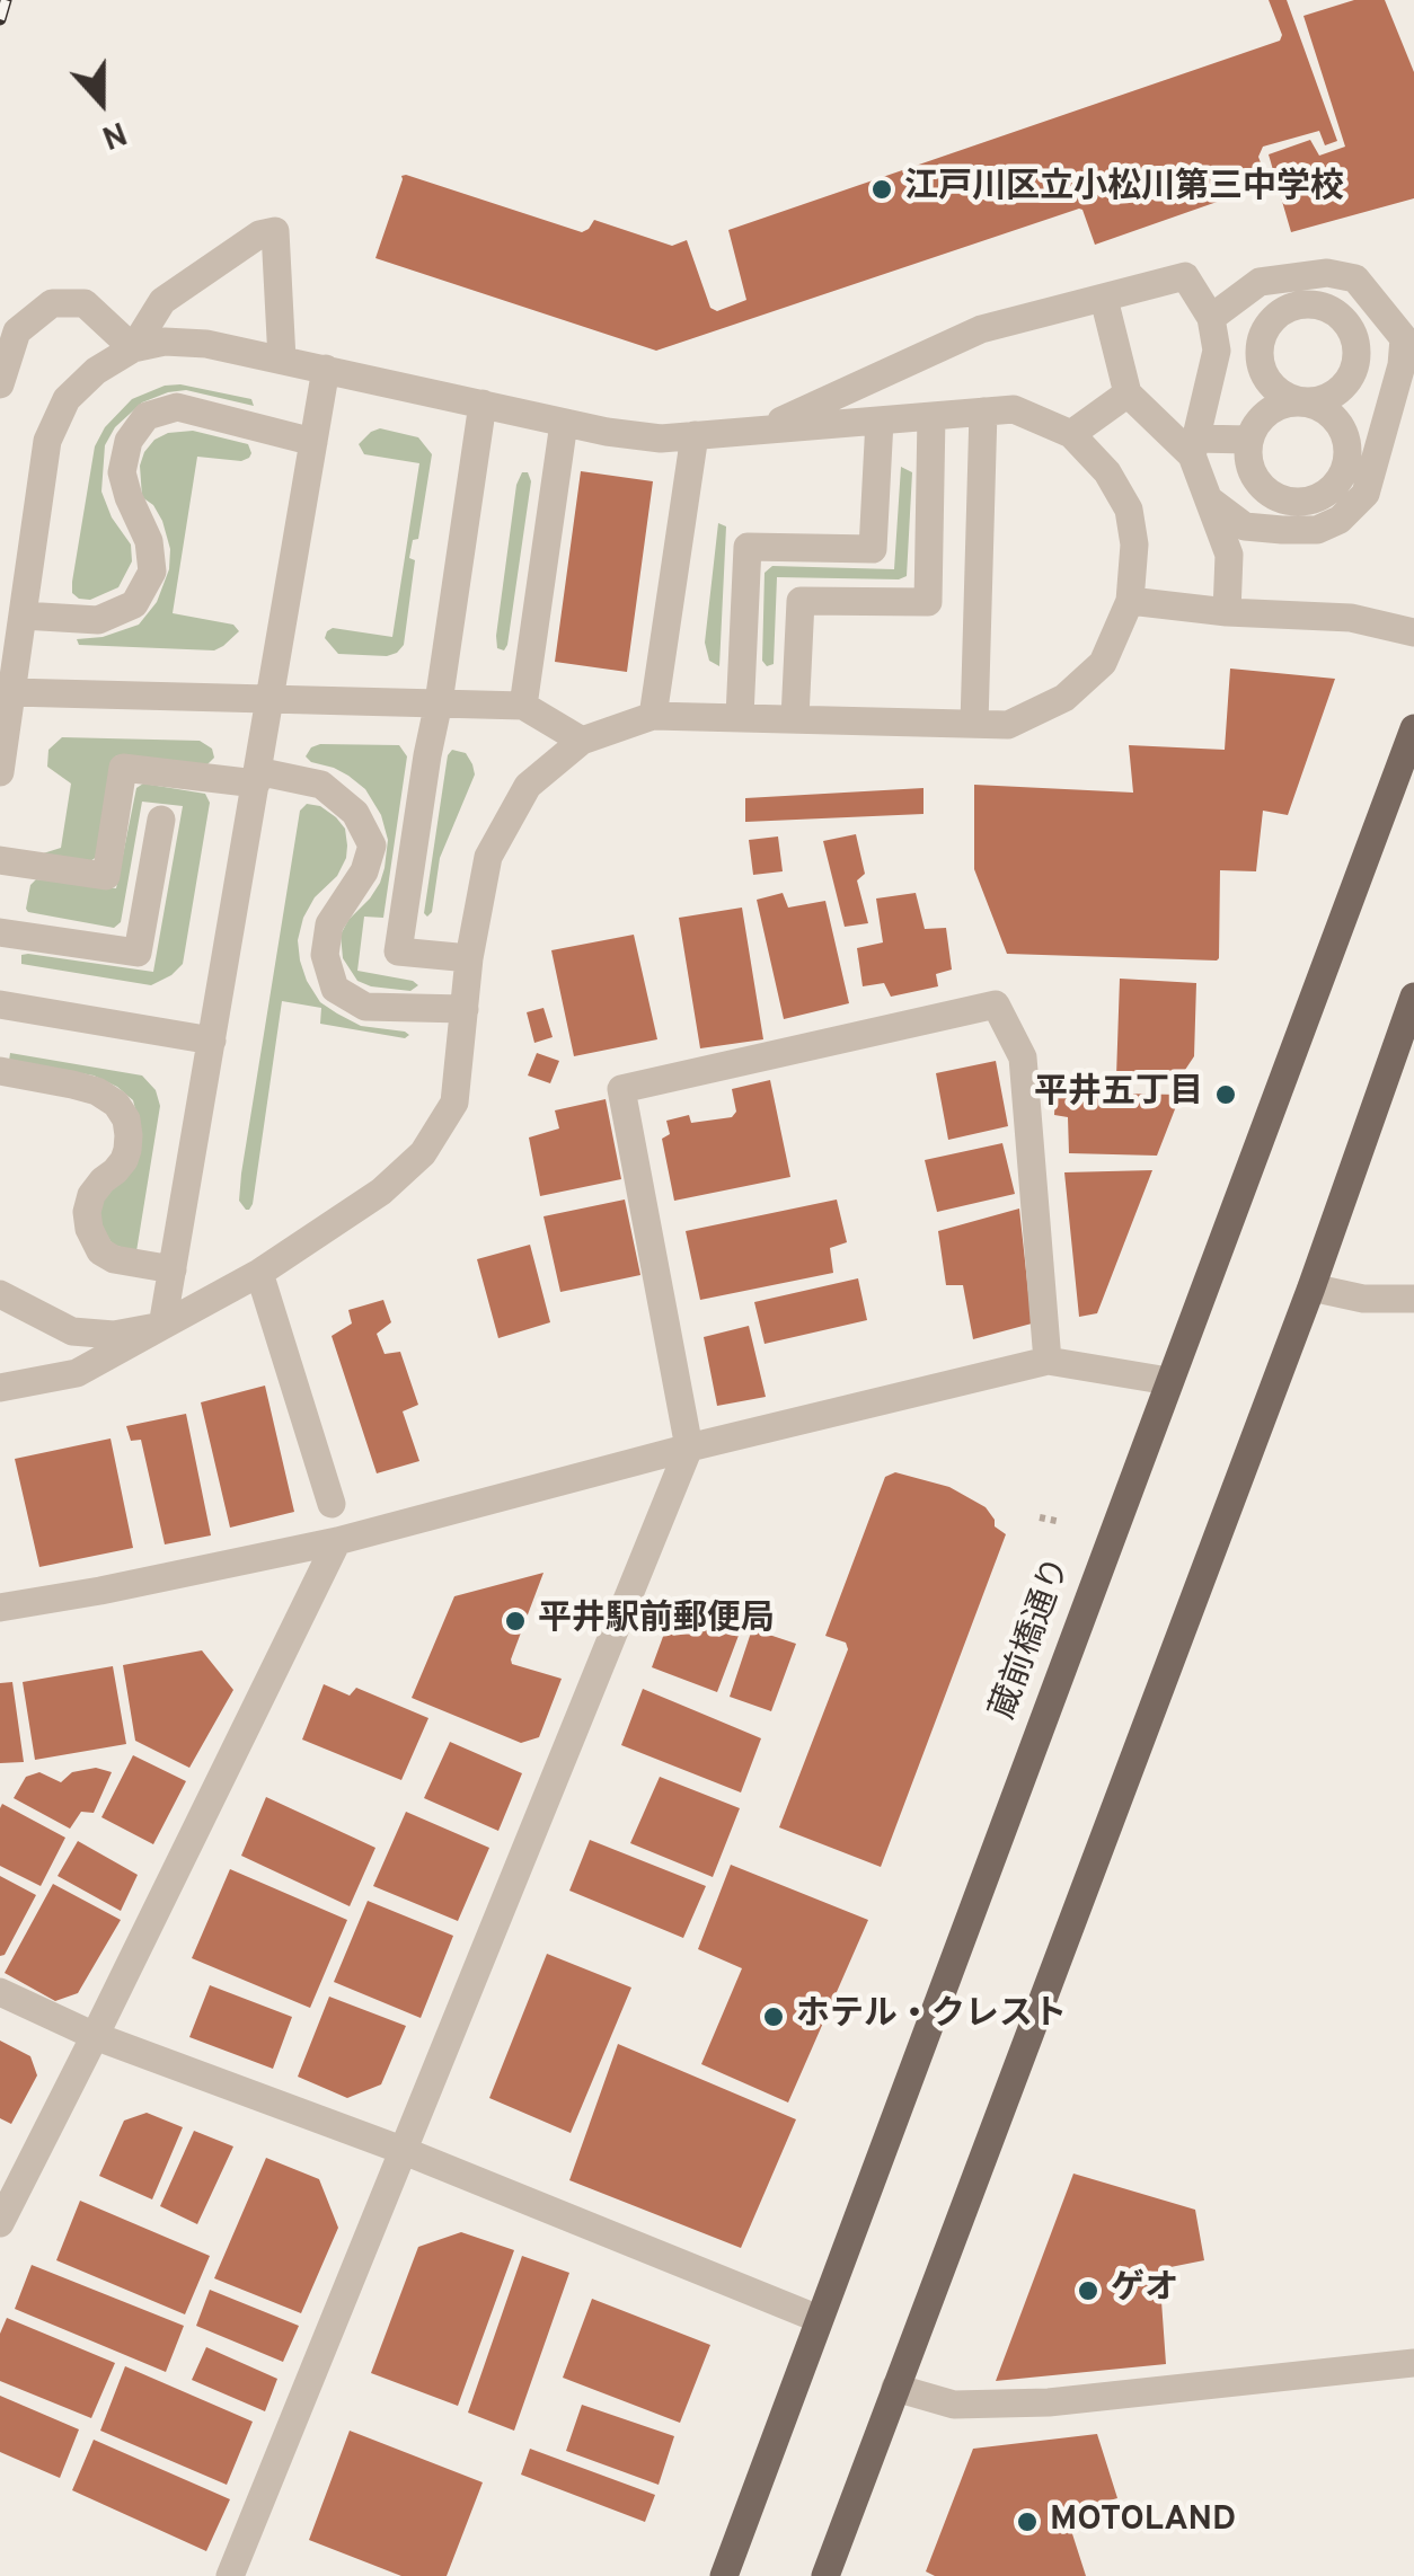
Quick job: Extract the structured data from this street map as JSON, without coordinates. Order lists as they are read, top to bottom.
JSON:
{
  "streets": {
    "main road": ["蔵前橋通り"]
  },
  "places": [
    "江戸川区立小松川第三中学校",
    "平井五丁目",
    "平井駅前郵便局",
    "ホテル・クレスト",
    "ゲオ",
    "MOTOLAND"
  ],
  "north": "bottom"
}
